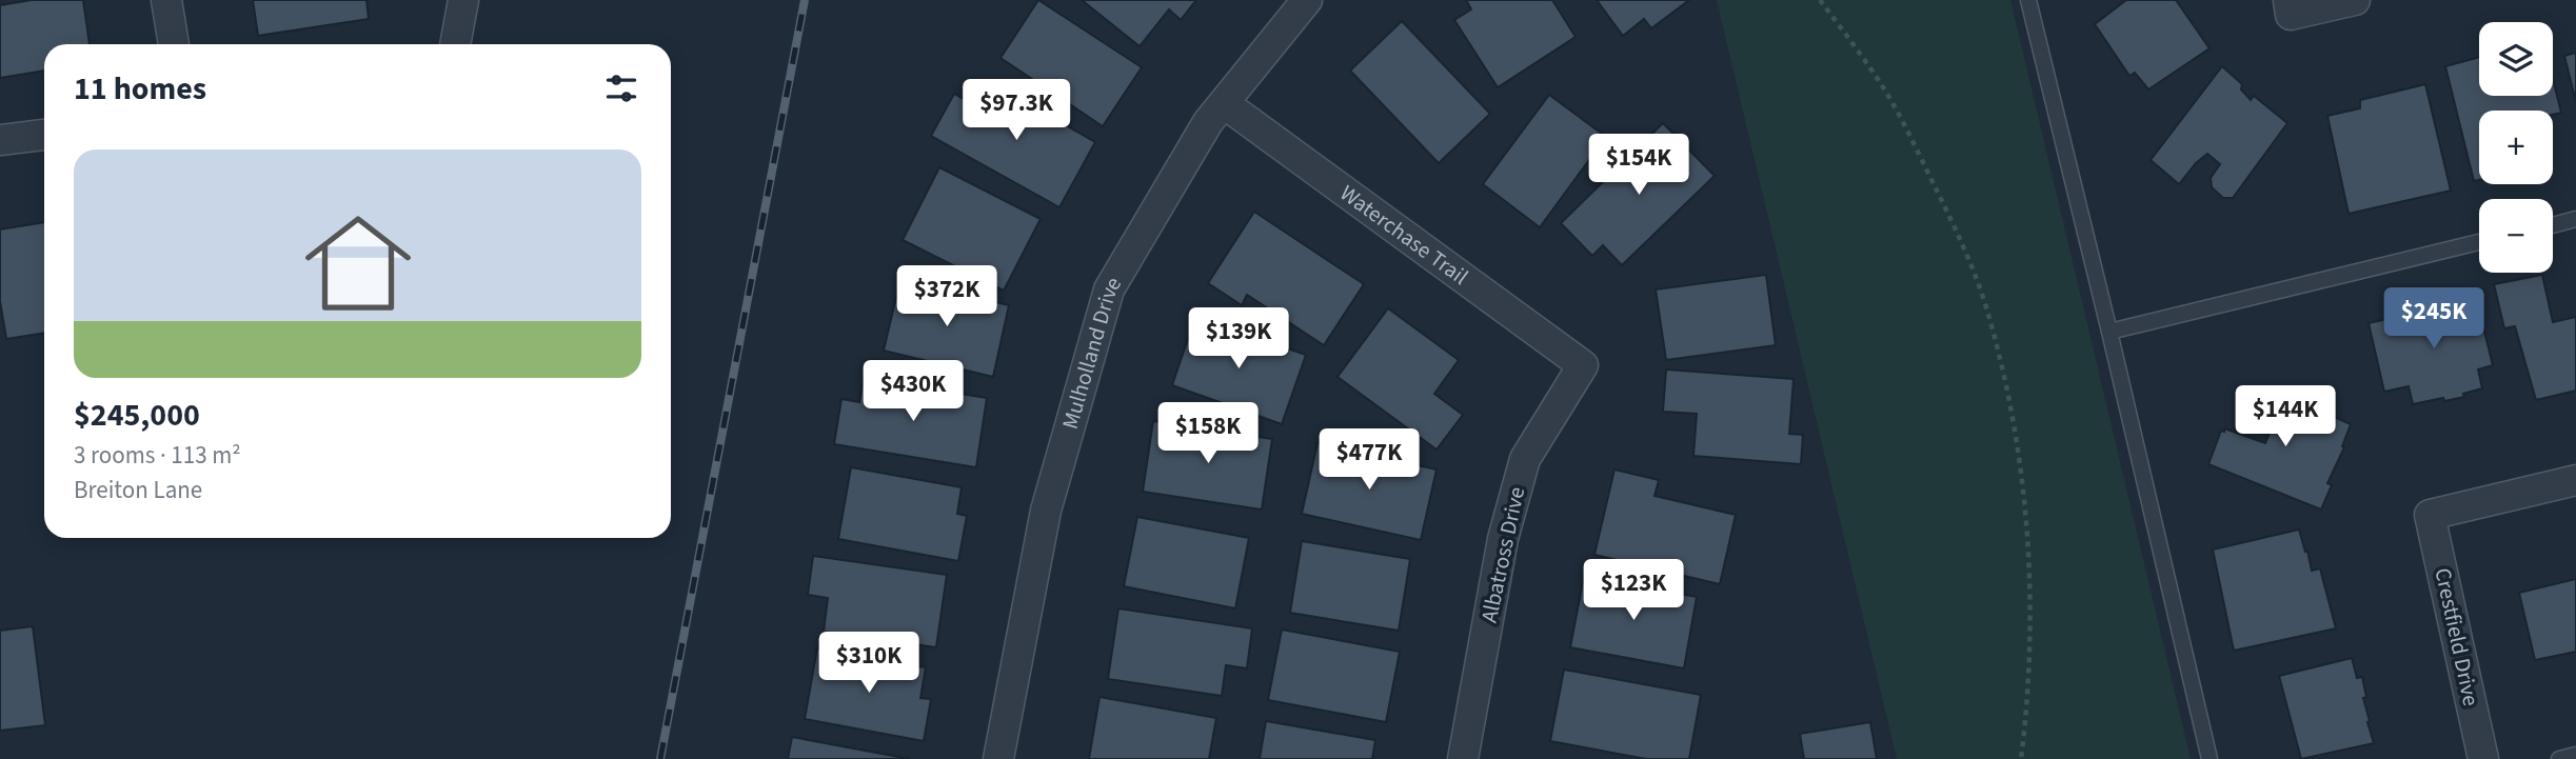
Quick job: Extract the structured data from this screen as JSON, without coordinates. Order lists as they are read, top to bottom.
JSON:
{
  "streets": {
    "street": [
      "Waterchase Trail",
      "Mulholland Drive",
      "Albatross Drive",
      "Crestfield Drive"
    ]
  },
  "crossings": [
    ["Waterchase Trail", "Mulholland Drive"],
    ["Waterchase Trail", "Albatross Drive"]
  ],
  "page": {
    "map_buttons": ["+", "−"],
    "heading": "11 homes",
    "price": [
      "$97.3K",
      "$154K",
      "$372K",
      "$245K",
      "$139K",
      "$430K",
      "$144K",
      "$158K",
      "$477K",
      "$123K",
      "$310K"
    ],
    "list": [
      {
        "name": "$245,000",
        "note": "3 rooms · 113 m² · Breiton Lane"
      }
    ]
  }
}
